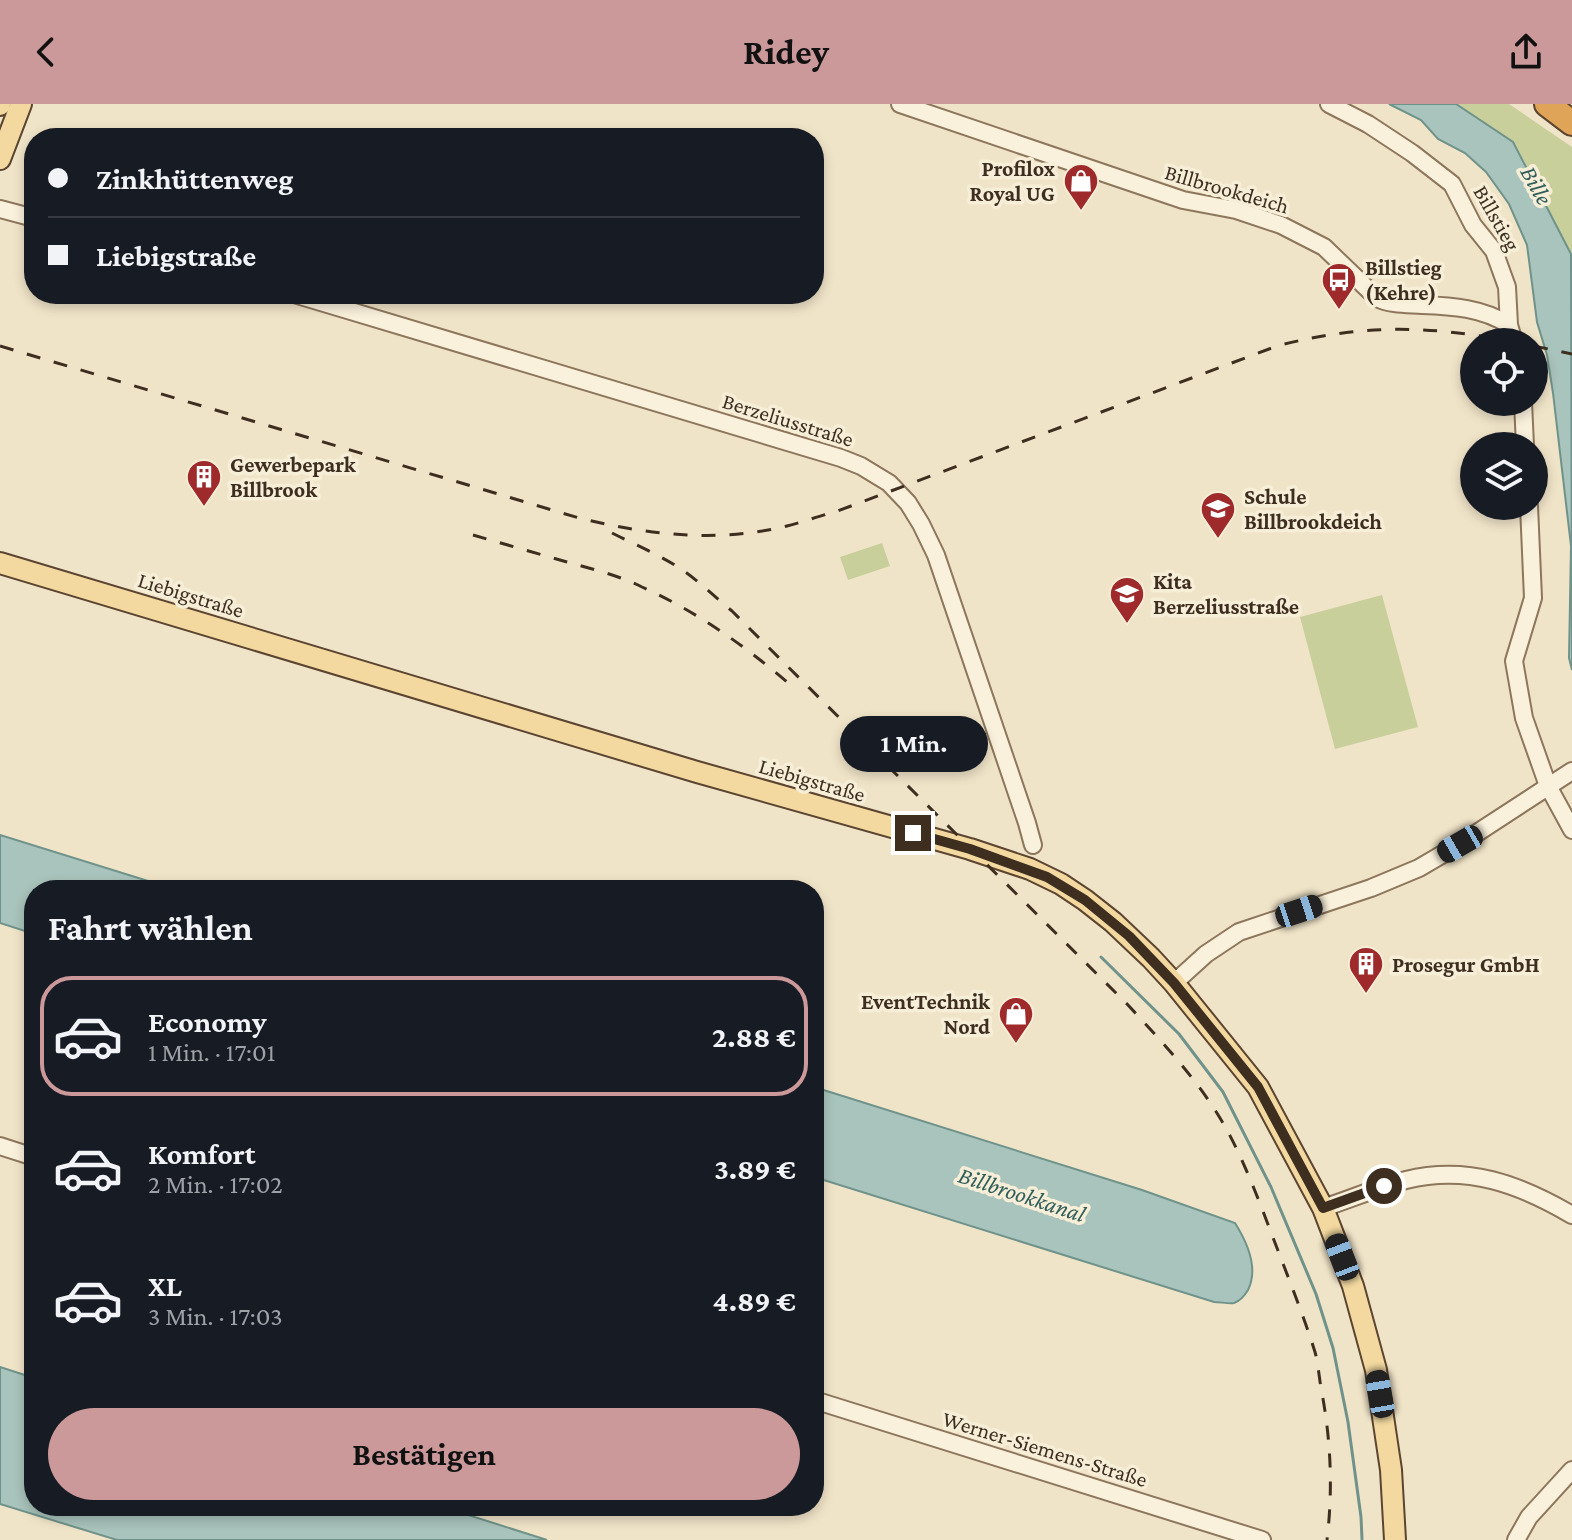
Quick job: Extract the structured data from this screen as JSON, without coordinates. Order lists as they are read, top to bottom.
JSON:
{
  "streets": {
    "main road": ["Liebigstraße"],
    "street": [
      "Billbrookdeich",
      "Billstieg",
      "Berzeliusstraße",
      "Werner-Siemens-Straße"
    ]
  },
  "crossings": [
    ["Billbrookdeich", "Billstieg"]
  ],
  "water": ["Bille", "Billbrookkanal"],
  "places": {
    "shop": ["Profilox Royal UG", "EventTechnik Nord"],
    "bus stop": ["Billstieg (Kehre)"],
    "building": ["Gewerbepark Billbrook", "Prosegur GmbH"],
    "school or university": ["Schule Billbrookdeich", "Kita Berzeliusstraße"]
  },
  "page": {
    "header": "Ridey",
    "banner": ["Zinkhüttenweg", "Liebigstraße"],
    "bubble": "1 Min.",
    "heading": "Fahrt wählen",
    "list": [
      {
        "name": "Economy",
        "note": "1 Min. · 17:01",
        "value": "2.88 €"
      },
      {
        "name": "Komfort",
        "note": "2 Min. · 17:02",
        "value": "3.89 €"
      },
      {
        "name": "XL",
        "note": "3 Min. · 17:03",
        "value": "4.89 €"
      }
    ],
    "buttons": "Bestätigen"
  }
}
